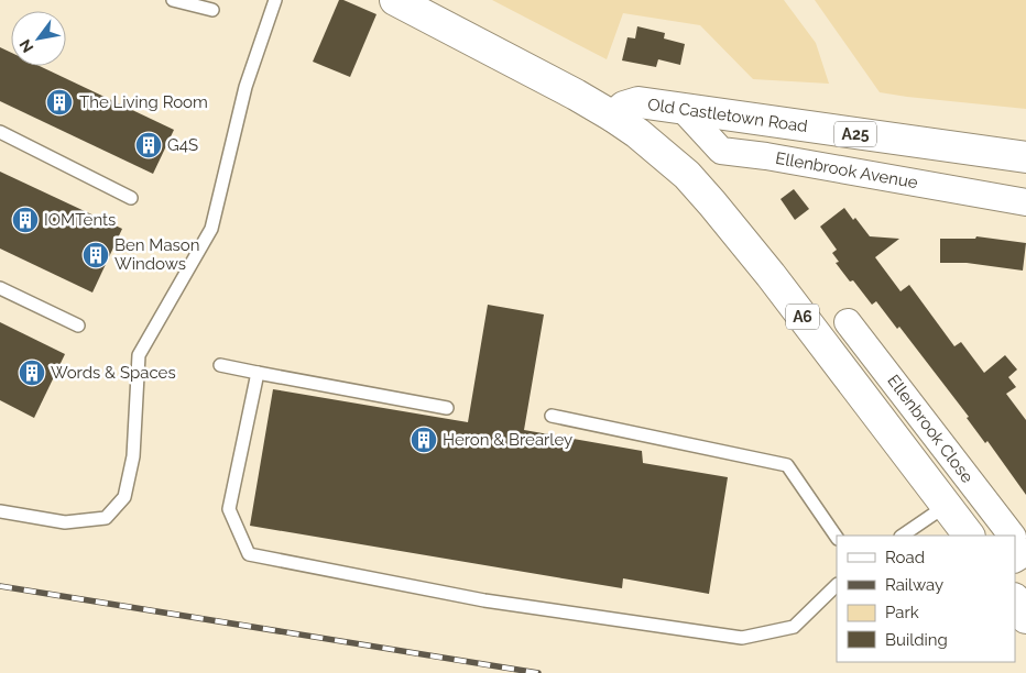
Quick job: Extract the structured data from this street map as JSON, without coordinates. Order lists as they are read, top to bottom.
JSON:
{
  "streets": {
    "main road": ["Old Castletown Road", "A25", "A6"],
    "street": ["Ellenbrook Avenue", "Ellenbrook Close"]
  },
  "crossings": [
    ["Old Castletown Road", "Ellenbrook Avenue"],
    ["Old Castletown Road", "A6"]
  ],
  "places": {
    "building": [
      "The Living Room",
      "G4S",
      "IOMTents",
      "Ben Mason Windows",
      "Words & Spaces",
      "Heron & Brearley"
    ]
  },
  "legend": [
    "Road",
    "Railway",
    "Park",
    "Building"
  ],
  "north": "bottom left"
}
